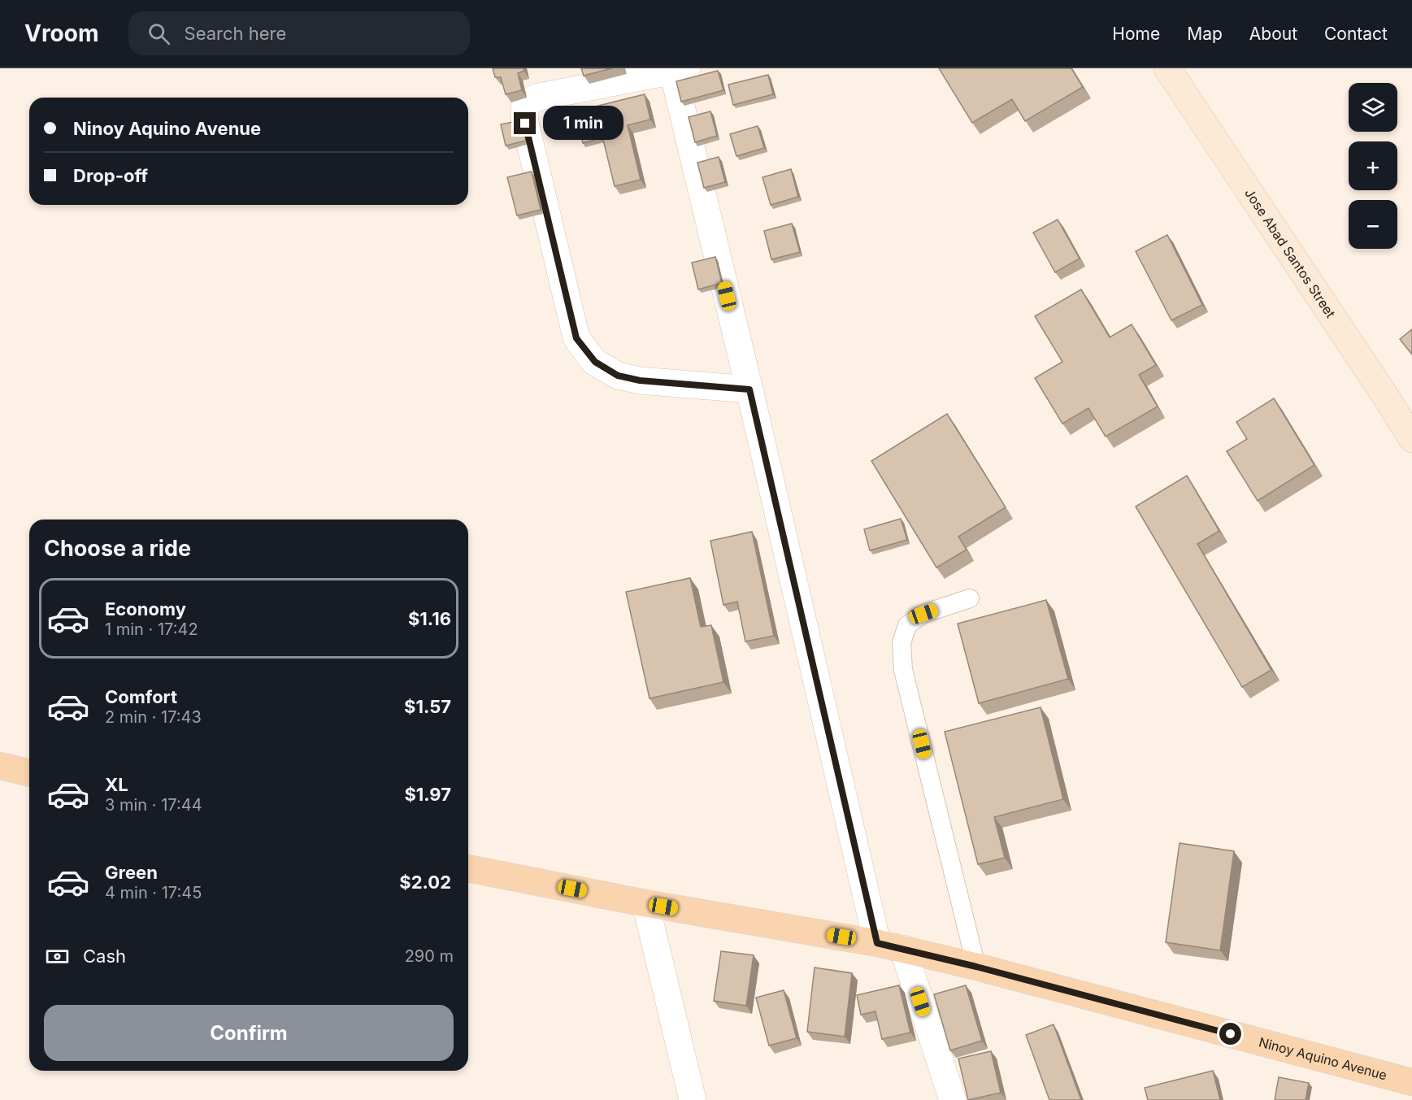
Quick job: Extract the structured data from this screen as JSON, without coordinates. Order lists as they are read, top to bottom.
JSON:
{
  "streets": {
    "main road": ["Jose Abad Santos Street", "Ninoy Aquino Avenue"]
  },
  "page": {
    "header": "Vroom",
    "search": "Search here",
    "nav": [
      "Home",
      "Map",
      "About",
      "Contact"
    ],
    "map_buttons": ["+", "−"],
    "banner": ["Ninoy Aquino Avenue", "Drop-off"],
    "bubble": "1 min",
    "heading": "Choose a ride",
    "list": [
      {
        "name": "Economy",
        "note": "1 min · 17:42",
        "value": "$1.16"
      },
      {
        "name": "Comfort",
        "note": "2 min · 17:43",
        "value": "$1.57"
      },
      {
        "name": "XL",
        "note": "3 min · 17:44",
        "value": "$1.97"
      },
      {
        "name": "Green",
        "note": "4 min · 17:45",
        "value": "$2.02"
      }
    ],
    "pay": ["Cash", "290 m"],
    "buttons": "Confirm"
  }
}
